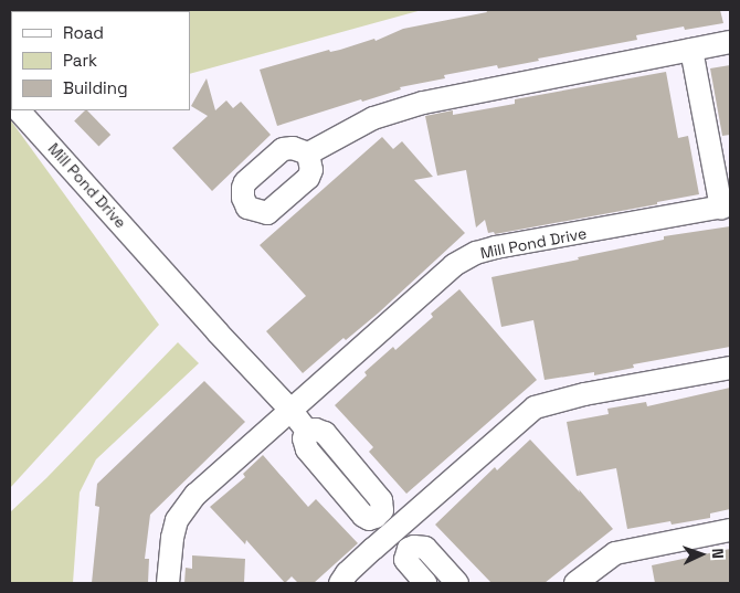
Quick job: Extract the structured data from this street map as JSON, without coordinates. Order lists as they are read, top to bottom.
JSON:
{
  "streets": {
    "street": ["Mill Pond Drive"]
  },
  "legend": ["Road", "Park", "Building"],
  "north": "right"
}
